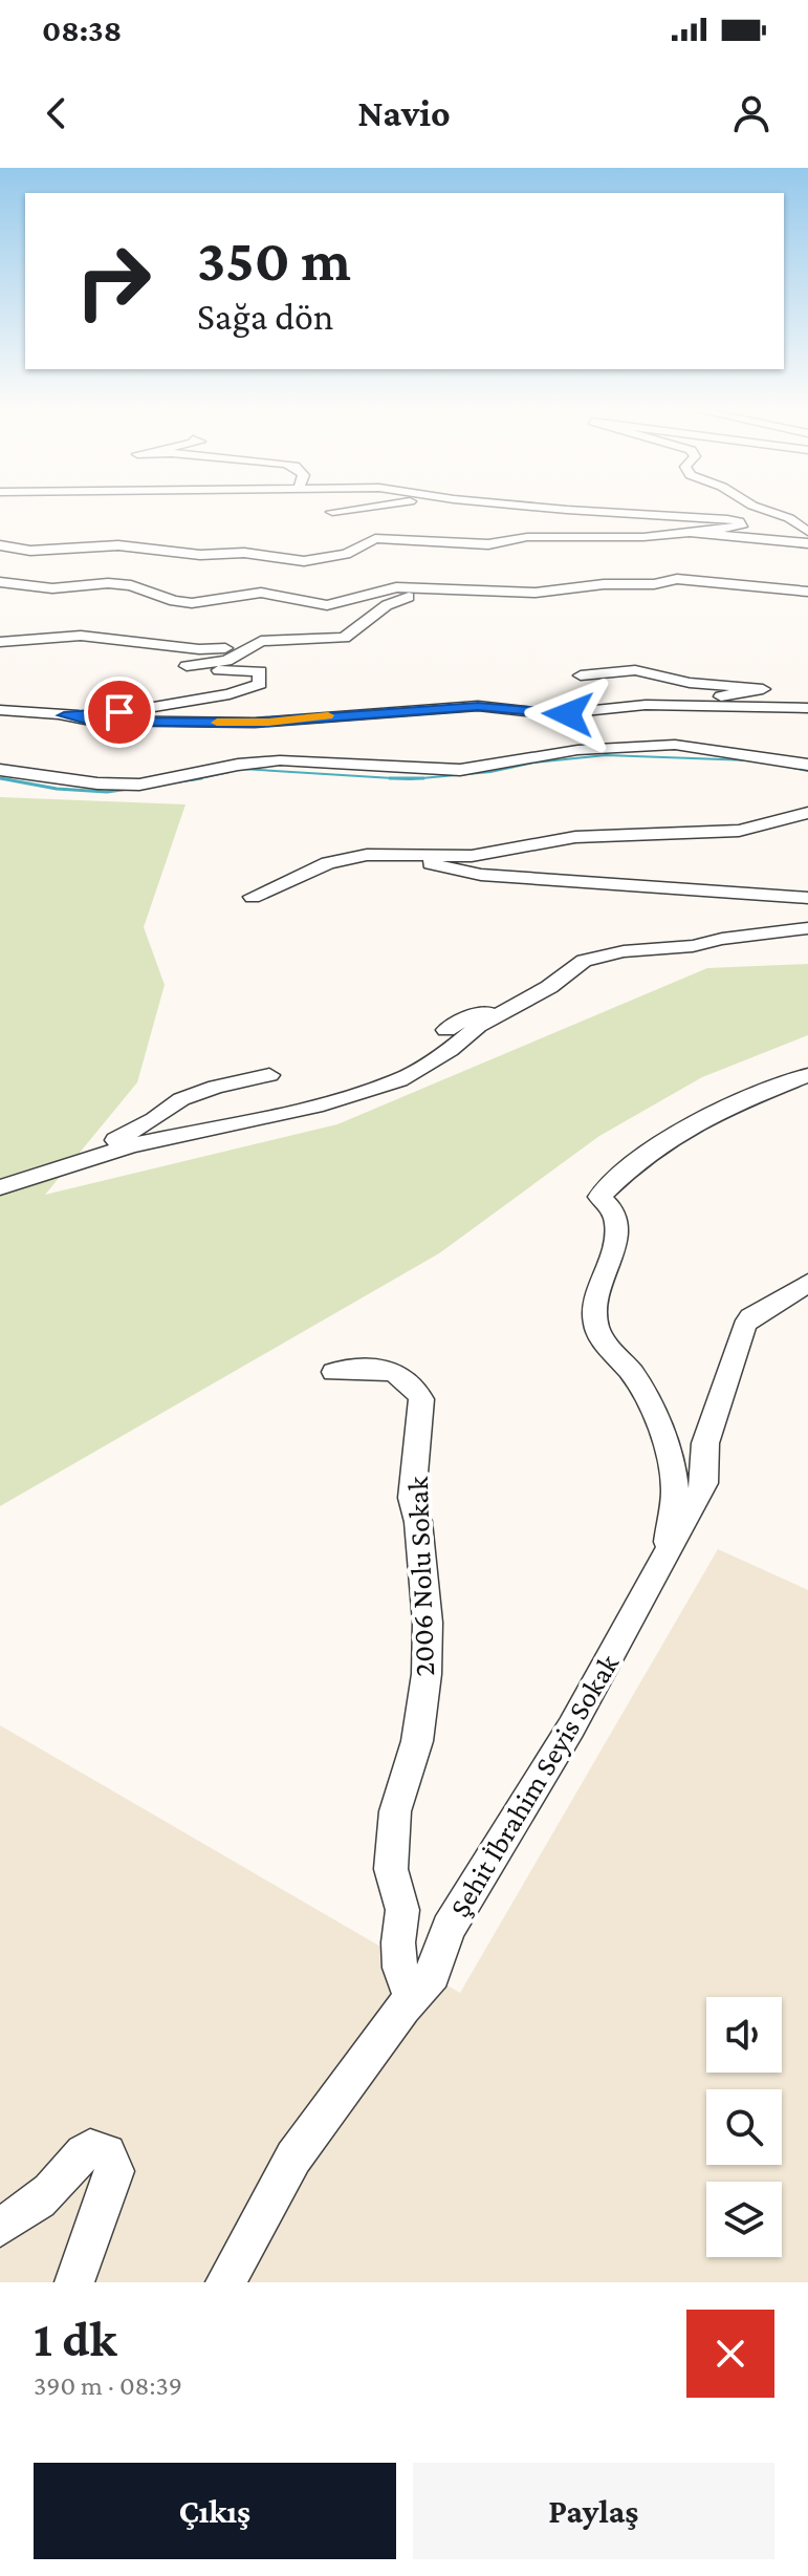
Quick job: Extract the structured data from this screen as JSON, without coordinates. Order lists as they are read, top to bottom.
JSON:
{
  "streets": {
    "street": ["2006 Nolu Sokak", "Şehit İbrahim Seyis Sokak"]
  },
  "crossings": [
    ["2006 Nolu Sokak", "Şehit İbrahim Seyis Sokak"]
  ],
  "page": {
    "status": "08:38",
    "header": "Navio",
    "turn": ["350 m", "Sağa dön"],
    "heading": ["1 dk", "390 m · 08:39"],
    "buttons": ["Çıkış", "Paylaş"]
  }
}
